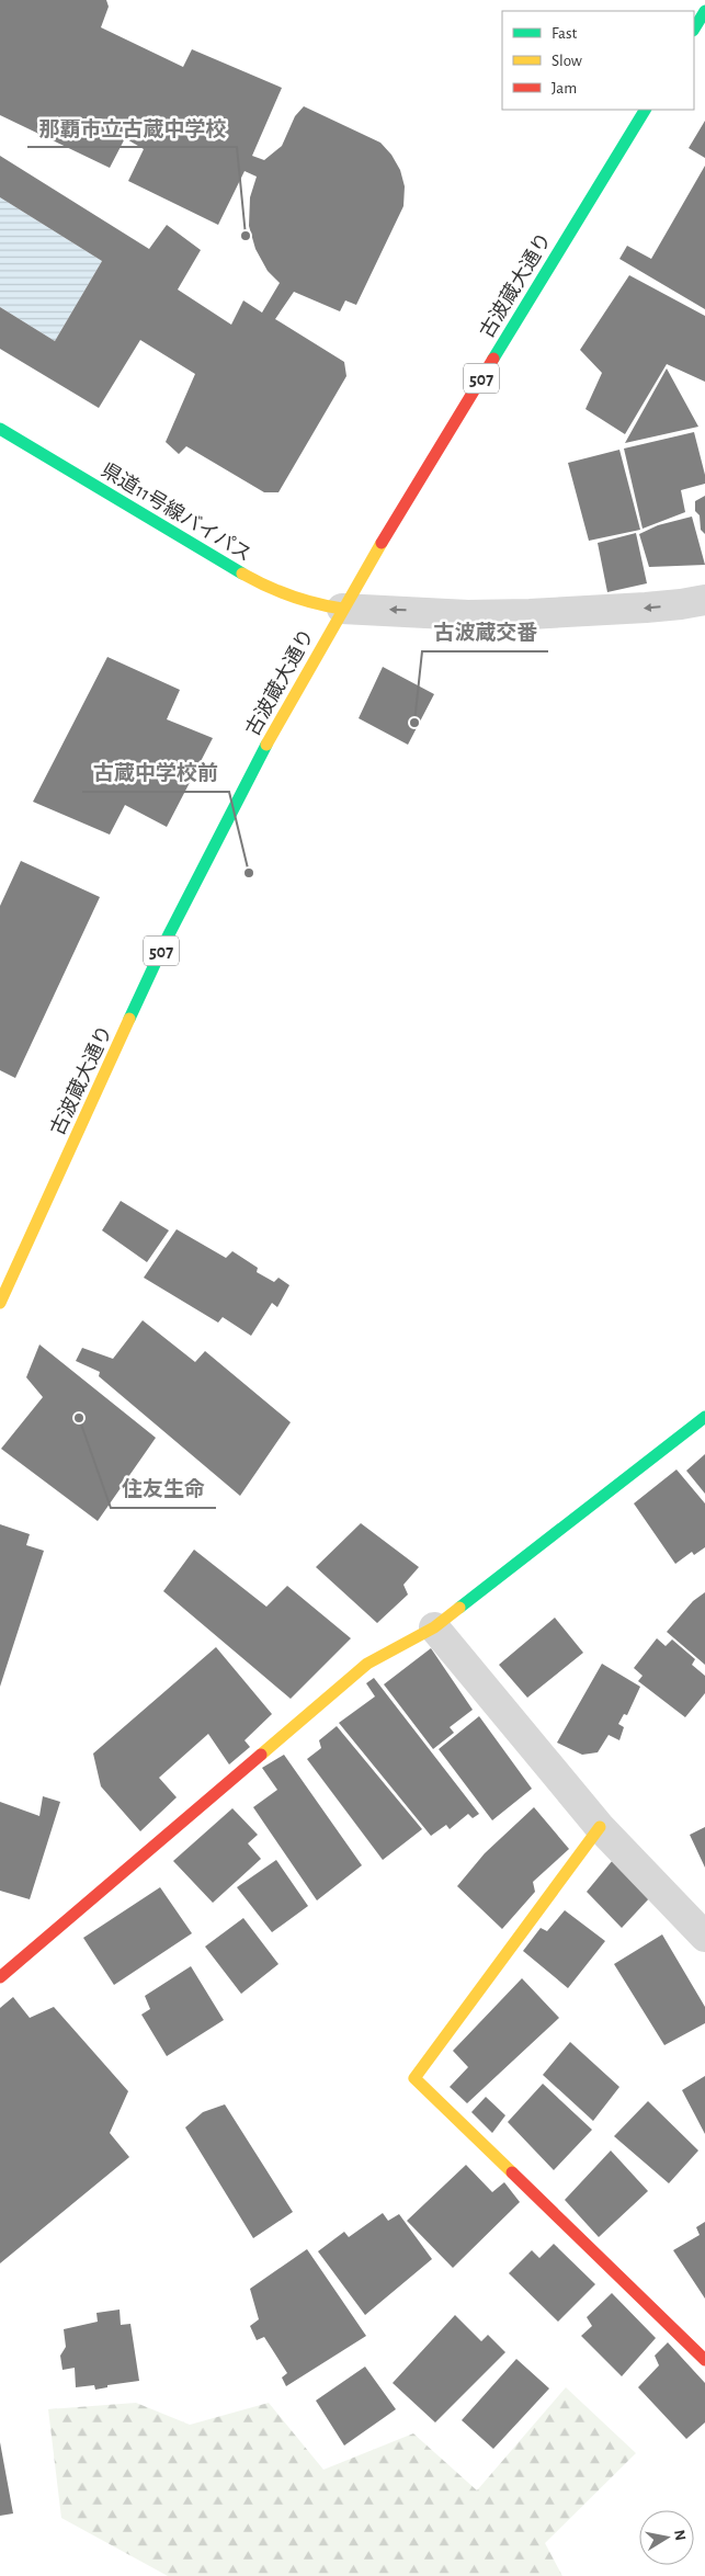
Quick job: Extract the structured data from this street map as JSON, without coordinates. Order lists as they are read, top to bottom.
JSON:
{
  "streets": {
    "main road": ["古波蔵大通り", "507", "県道11号線バイパス"]
  },
  "crossings": [
    ["古波蔵大通り", "県道11号線バイパス"]
  ],
  "places": [
    "那覇市立古蔵中学校",
    "古波蔵交番",
    "古蔵中学校前",
    "住友生命"
  ],
  "legend": ["Fast", "Slow", "Jam"],
  "north": "right"
}
